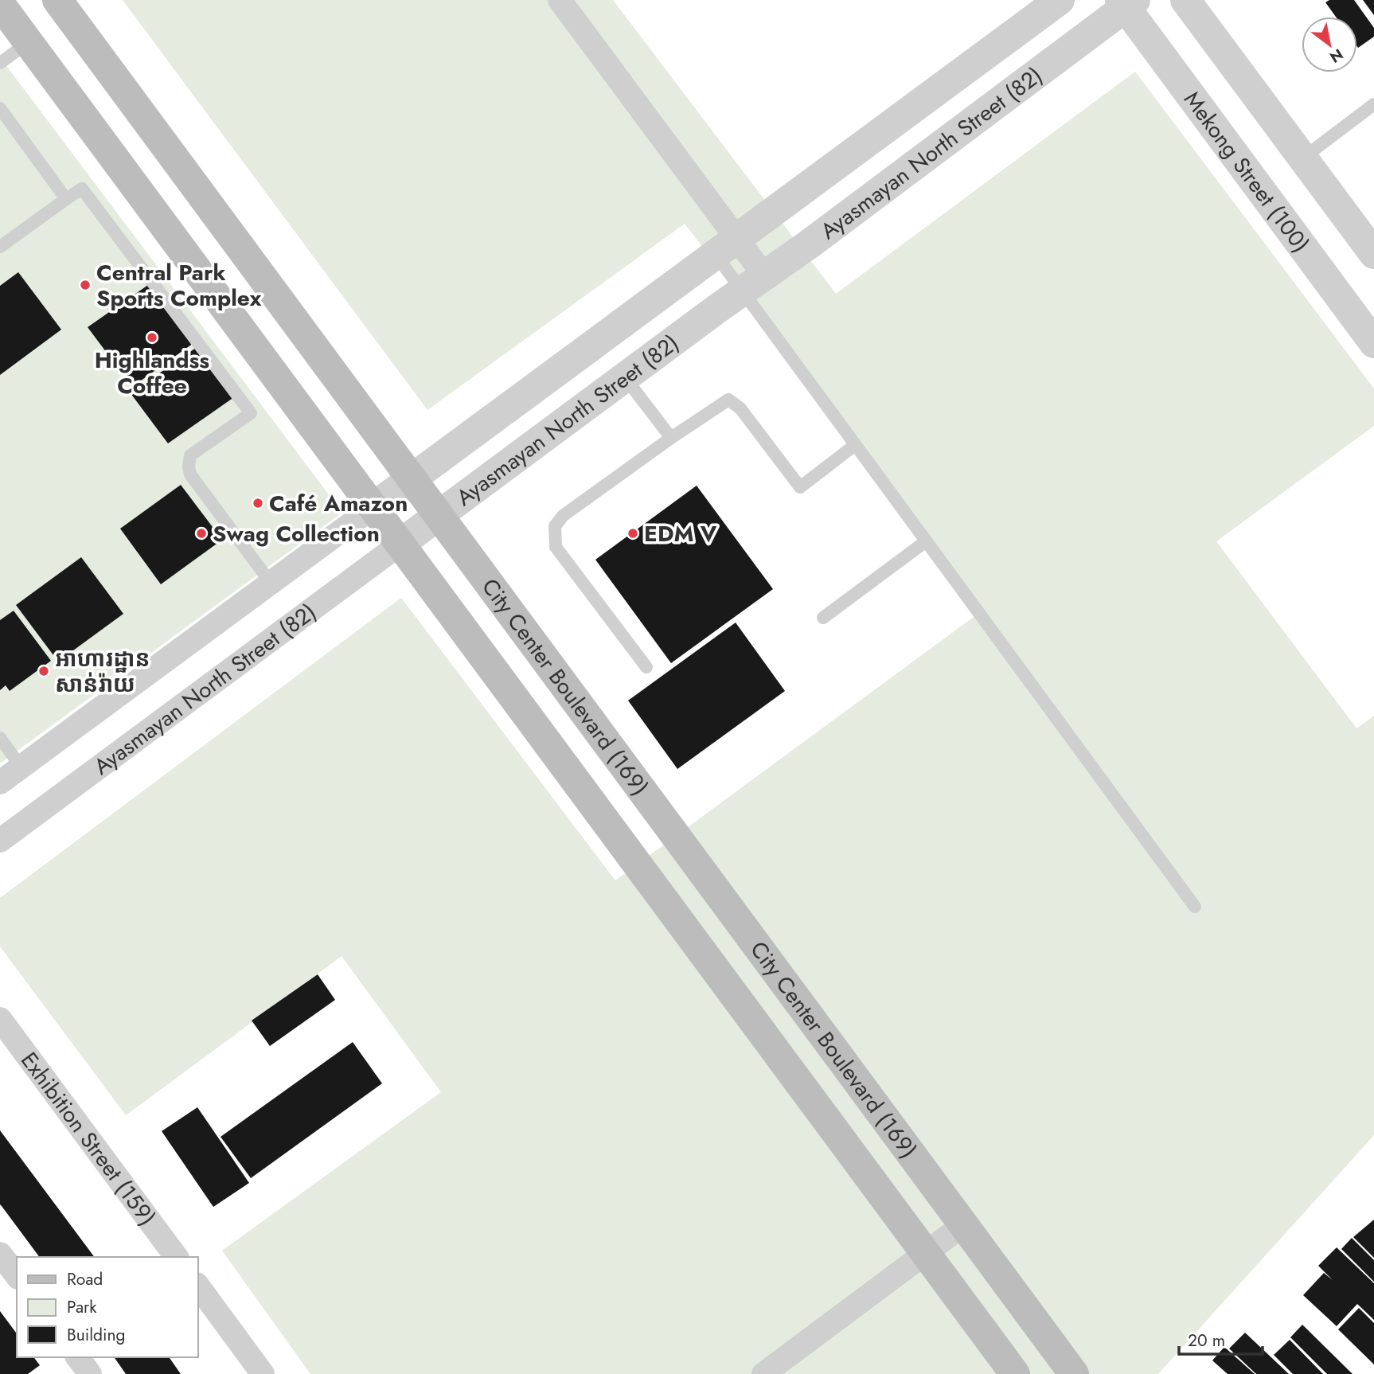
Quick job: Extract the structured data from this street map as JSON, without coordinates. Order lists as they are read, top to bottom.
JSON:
{
  "streets": {
    "main road": ["City Center Boulevard (169)"],
    "street": ["Ayasmayan North Street (82)", "Mekong Street (100)", "Exhibition Street (159)"]
  },
  "crossings": [
    ["Ayasmayan North Street (82)", "Mekong Street (100)"],
    ["Ayasmayan North Street (82)", "City Center Boulevard (169)"]
  ],
  "places": [
    "Central Park Sports Complex",
    "Highlandss Coffee",
    "Café Amazon",
    "Swag Collection",
    "EDM V",
    "អាហារដ្ឋាន សាន់រ៉ាយ"
  ],
  "legend": ["Road", "Park", "Building"],
  "scale_bar": "20 m",
  "north": "bottom right"
}
